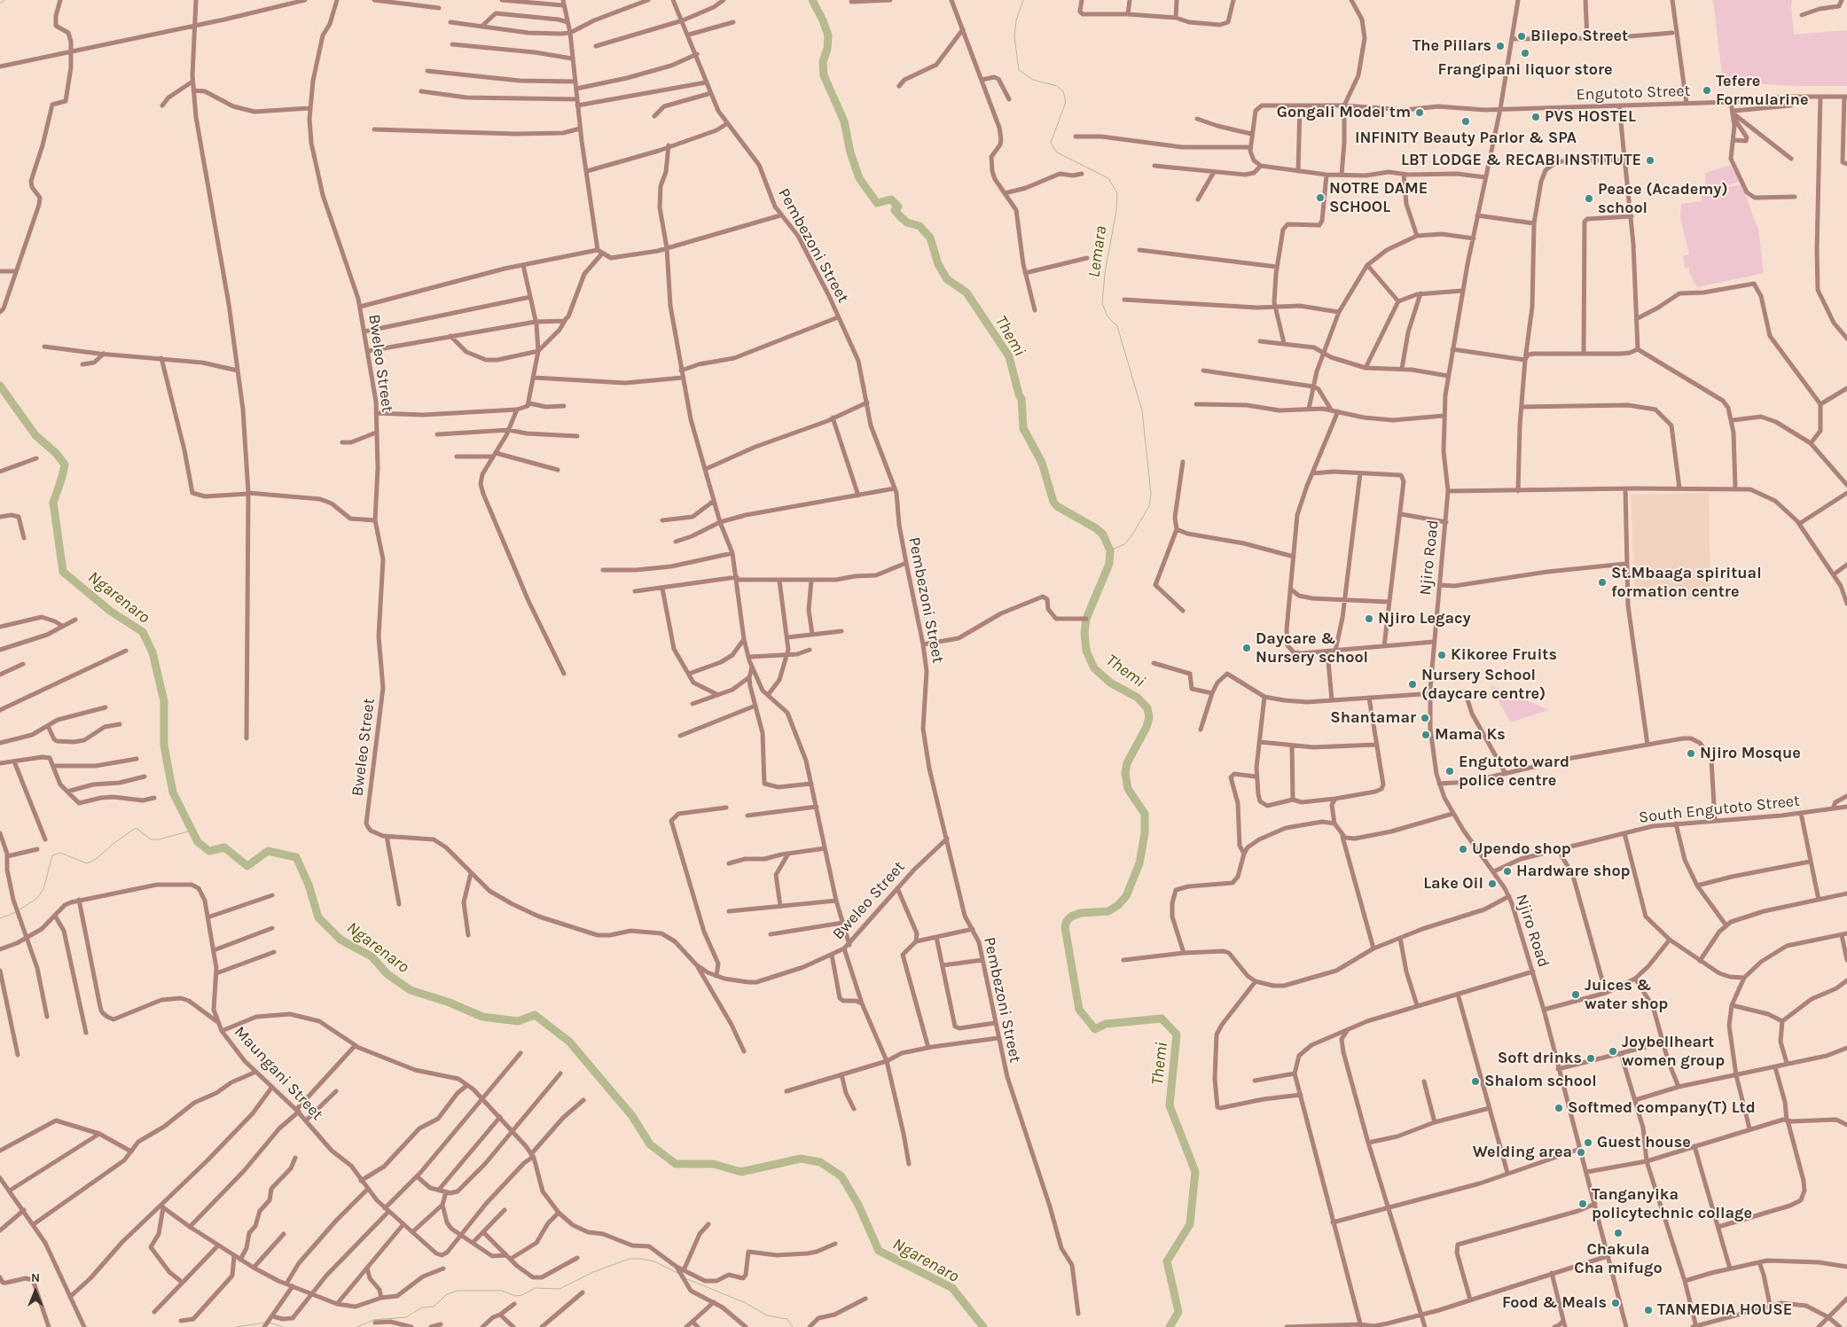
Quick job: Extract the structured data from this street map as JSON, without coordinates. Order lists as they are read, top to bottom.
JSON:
{
  "streets": {
    "street": [
      "Engutoto Street",
      "Pembezoni Street",
      "Bweleo Street",
      "Njiro Road",
      "South Engutoto Street",
      "Maungani Street"
    ]
  },
  "crossings": [
    ["Engutoto Street", "Njiro Road"],
    ["Pembezoni Street", "Bweleo Street"],
    ["Njiro Road", "South Engutoto Street"]
  ],
  "water": ["Lemara", "Themi", "Ngarenaro"],
  "places": [
    "Bilepo Street",
    "The Pillars",
    "Frangipani liquor store",
    "Tefere Formularine",
    "Gongali Model tm",
    "PVS HOSTEL",
    "INFINITY Beauty Parlor & SPA",
    "LBT LODGE & RECABI INSTITUTE",
    "NOTRE DAME SCHOOL",
    "Peace (Academy) school",
    "St.Mbaaga spiritual formation centre",
    "Njiro Legacy",
    "Daycare & Nursery school",
    "Kikoree Fruits",
    "Nursery School (daycare centre)",
    "Shantamar",
    "Mama Ks",
    "Njiro Mosque",
    "Engutoto ward police centre",
    "Upendo shop",
    "Hardware shop",
    "Lake Oil",
    "Juices & water shop",
    "Joybellheart women group",
    "Soft drinks",
    "Shalom school",
    "Softmed company(T) Ltd",
    "Guest house",
    "Welding area",
    "Tanganyika policytechnic collage",
    "Chakula Cha mifugo",
    "Food & Meals",
    "TANMEDIA HOUSE"
  ],
  "north": "top"
}
